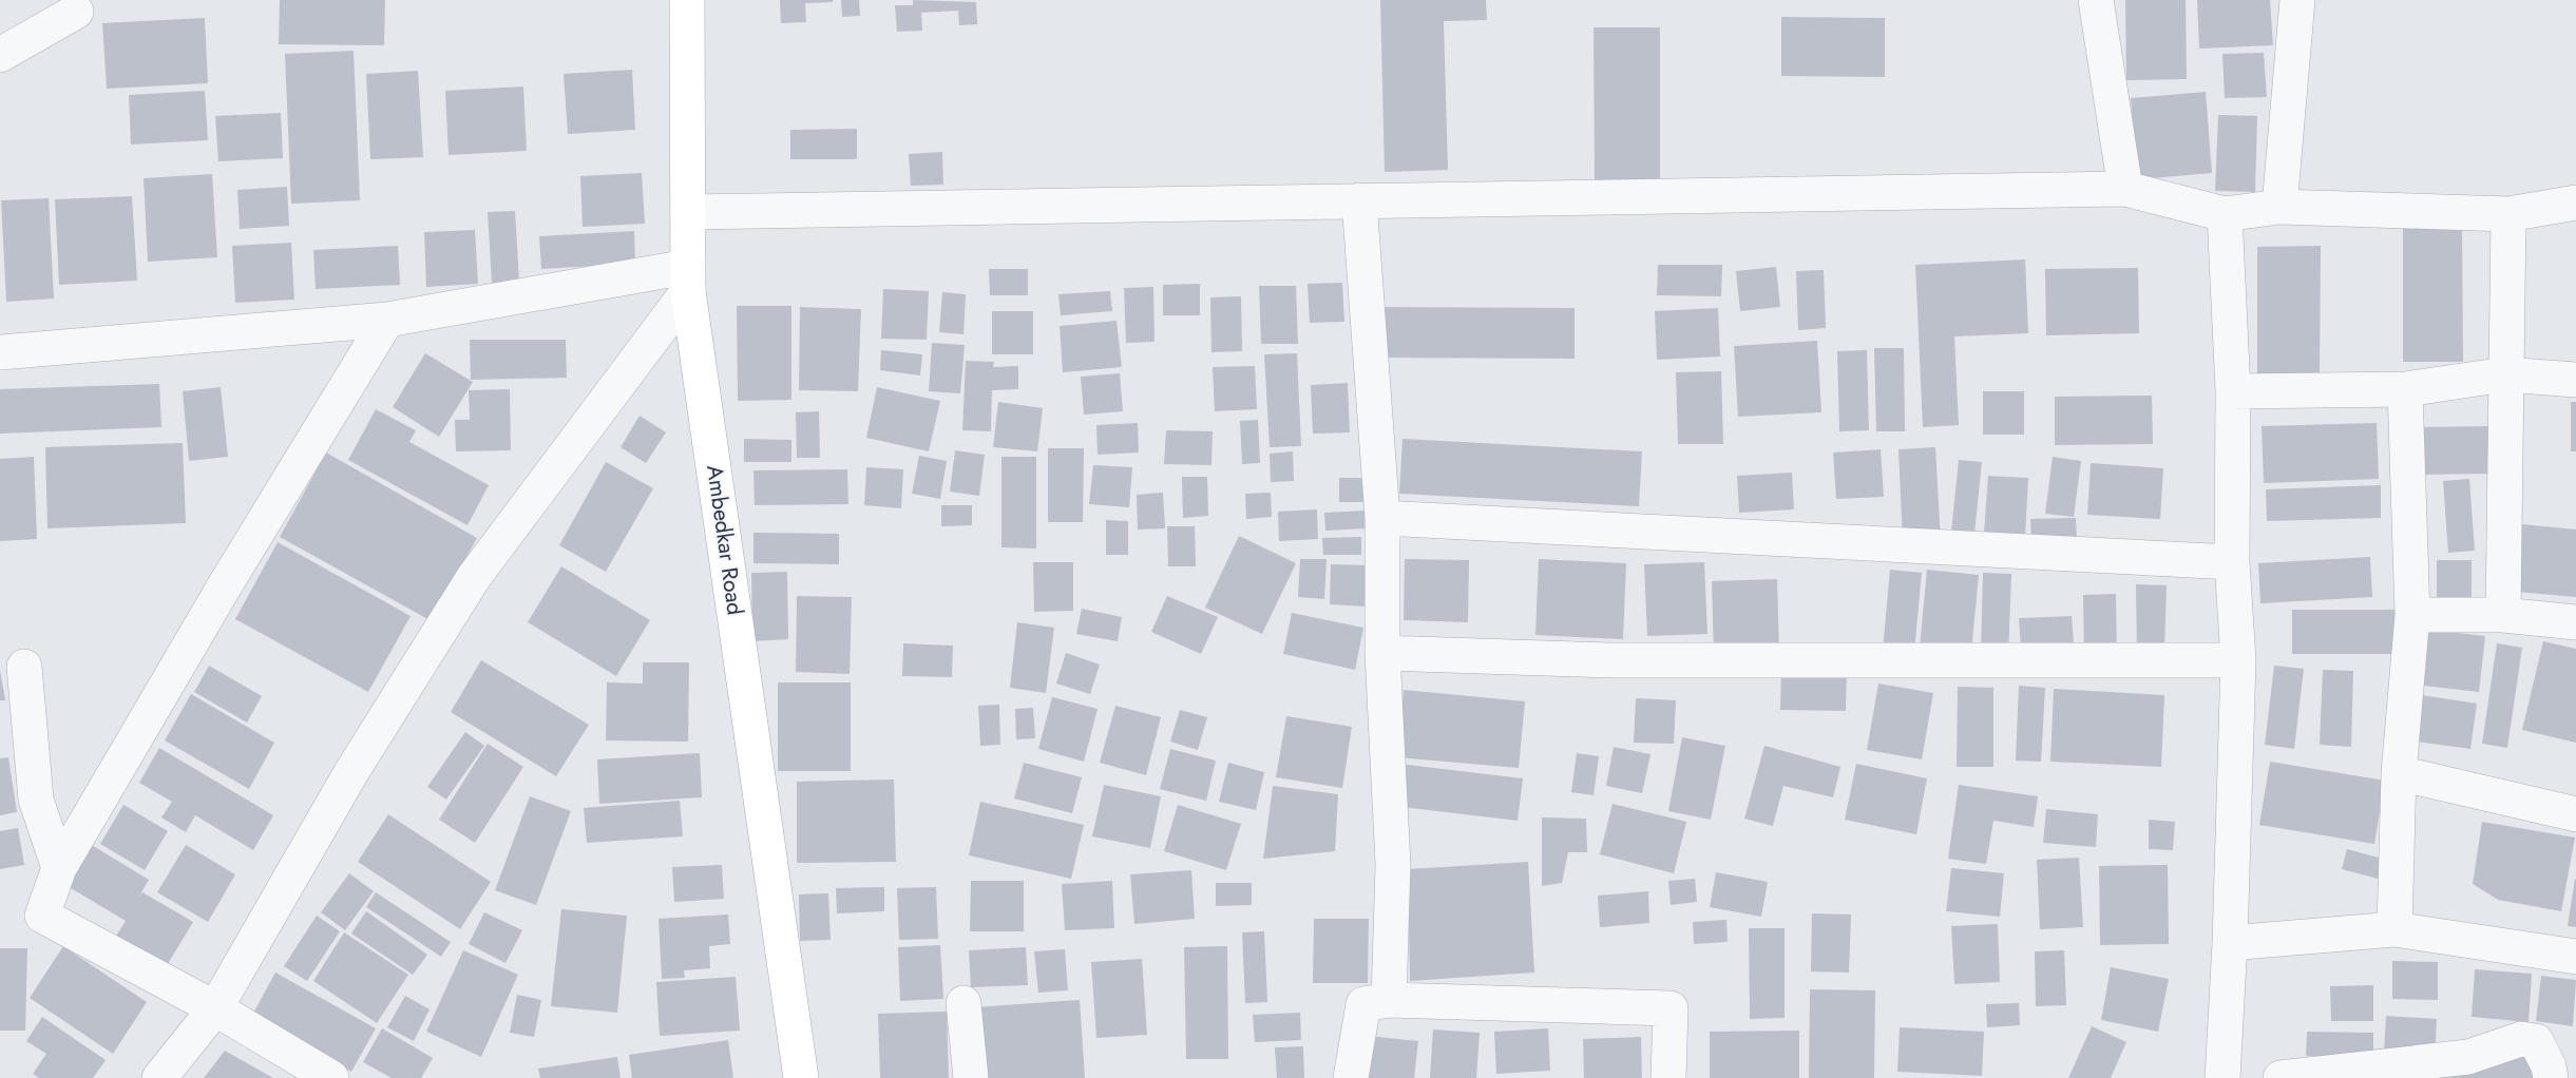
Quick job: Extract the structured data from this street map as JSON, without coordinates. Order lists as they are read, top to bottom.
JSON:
{
  "streets": {
    "main road": ["Ambedkar Road"]
  }
}
